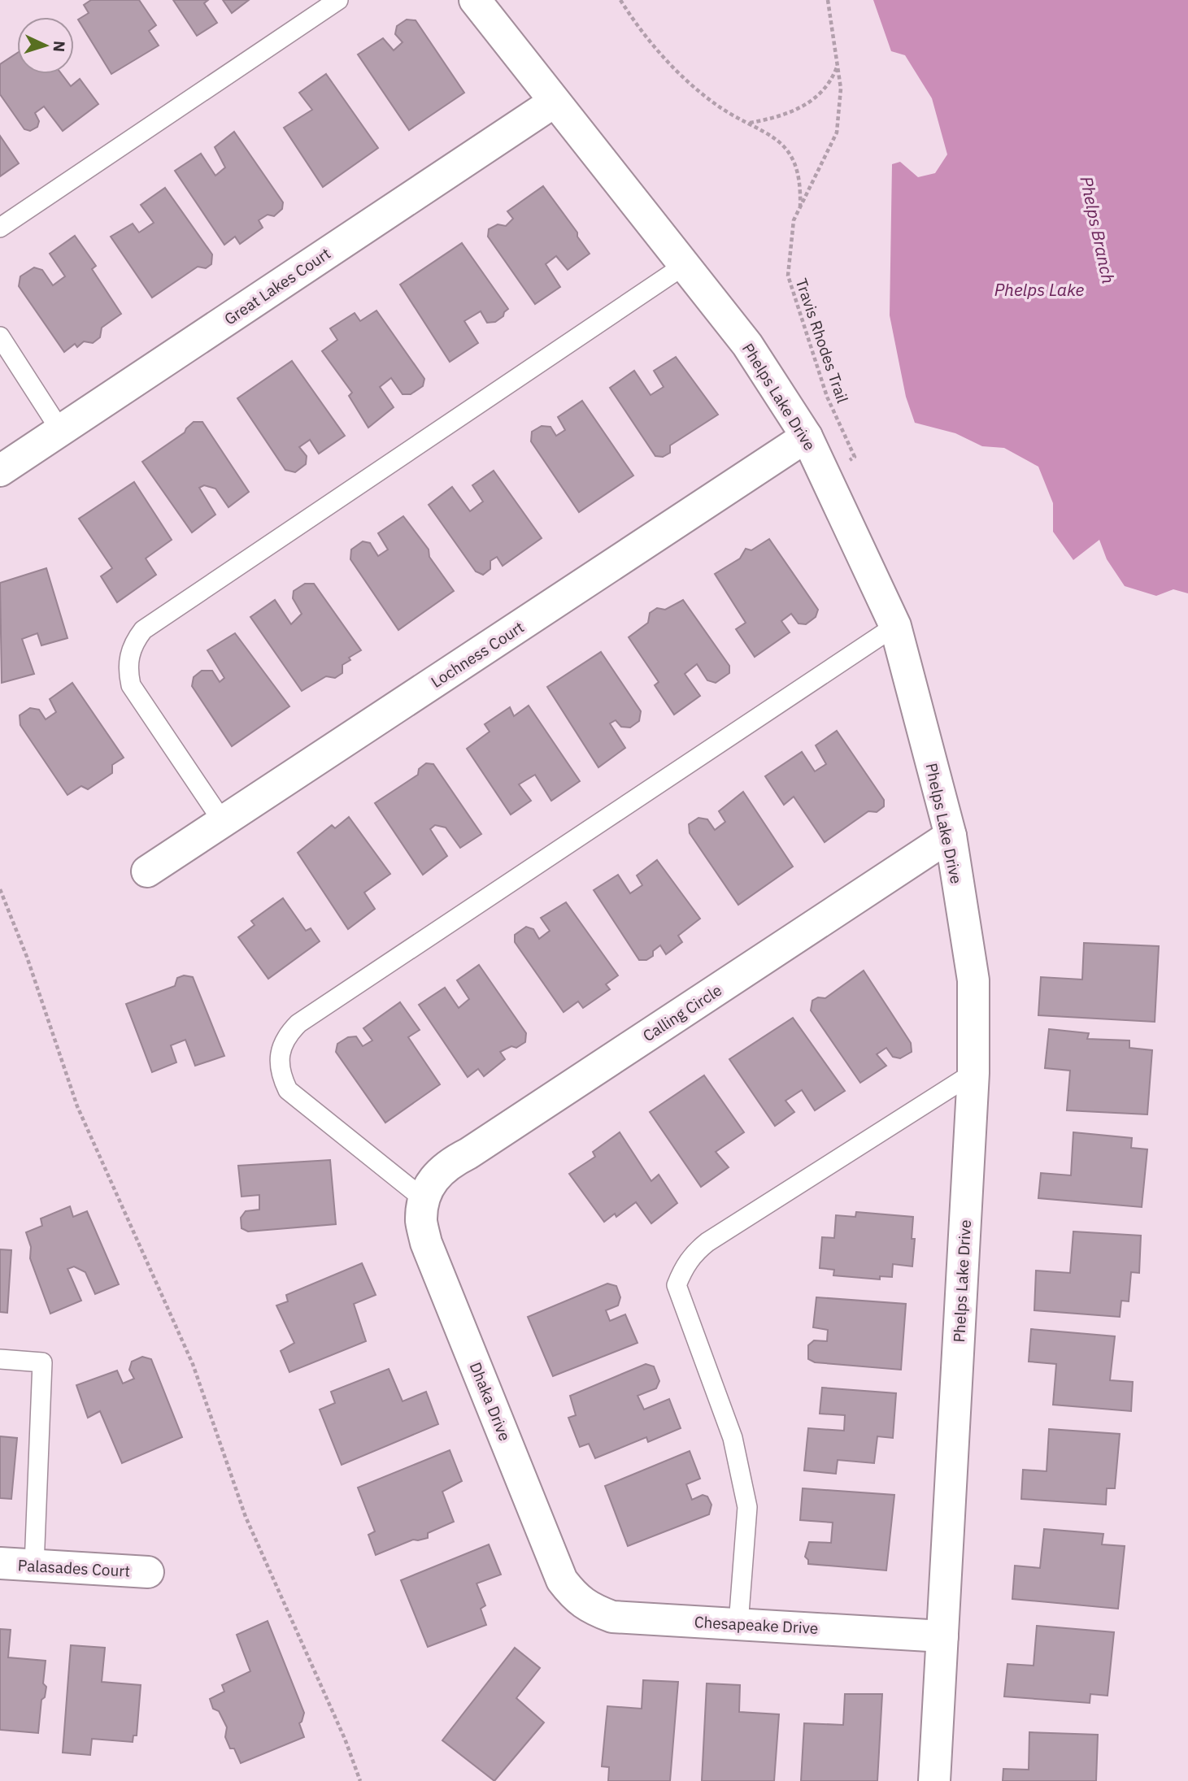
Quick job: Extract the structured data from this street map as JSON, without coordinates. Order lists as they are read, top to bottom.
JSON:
{
  "streets": {
    "street": [
      "Great Lakes Court",
      "Phelps Lake Drive",
      "Lochness Court",
      "Calling Circle",
      "Dhaka Drive",
      "Palasades Court",
      "Chesapeake Drive"
    ],
    "path": ["Travis Rhodes Trail"]
  },
  "crossings": [
    ["Great Lakes Court", "Phelps Lake Drive"],
    ["Travis Rhodes Trail", "Phelps Lake Drive"],
    ["Phelps Lake Drive", "Lochness Court"],
    ["Phelps Lake Drive", "Calling Circle"],
    ["Phelps Lake Drive", "Chesapeake Drive"],
    ["Calling Circle", "Dhaka Drive"],
    ["Dhaka Drive", "Chesapeake Drive"]
  ],
  "water": ["Phelps Branch", "Phelps Lake"],
  "north": "right"
}
